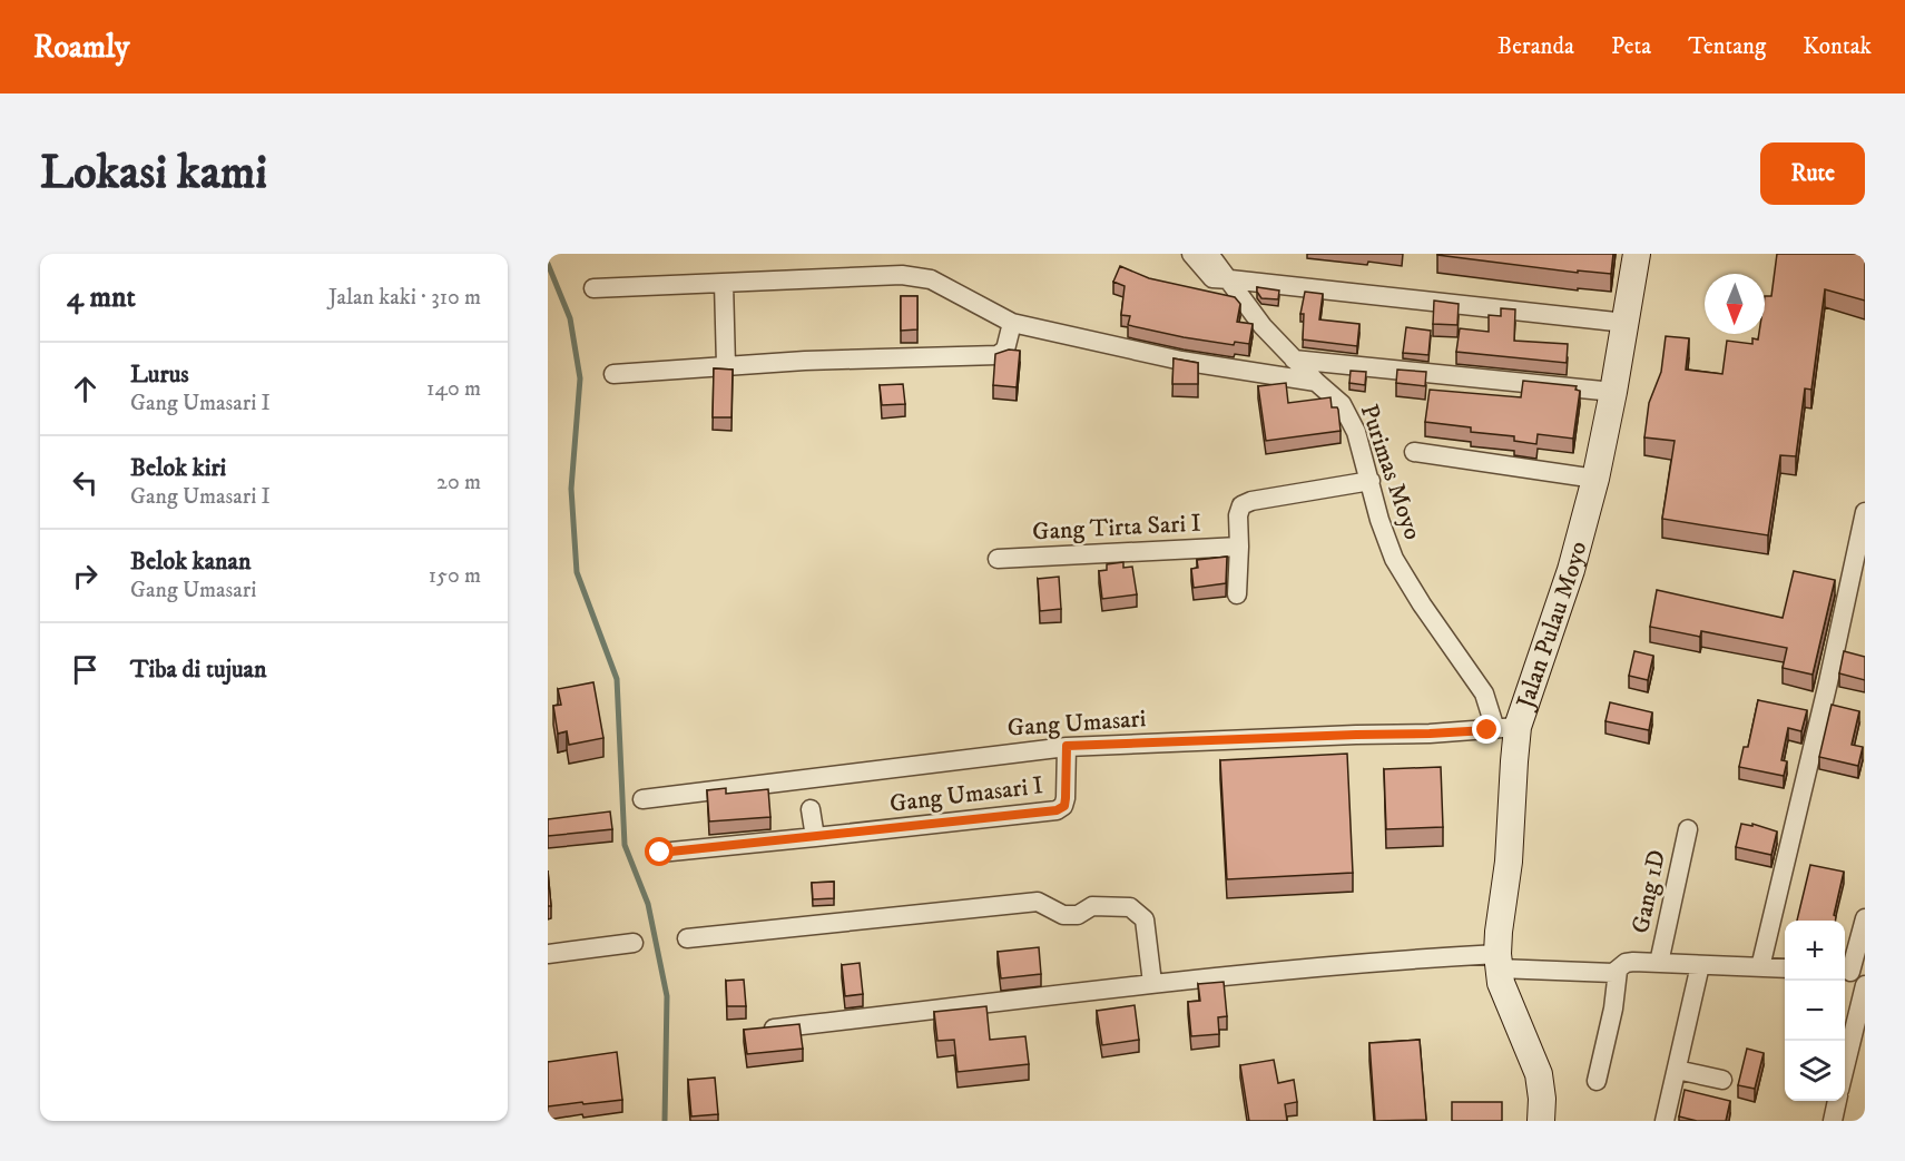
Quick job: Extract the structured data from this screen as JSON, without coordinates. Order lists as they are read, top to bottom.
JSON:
{
  "streets": {
    "street": [
      "Purimas Moyo",
      "Gang Tirta Sari I",
      "Jalan Pulau Moyo",
      "Gang Umasari",
      "Gang Umasari I",
      "Gang 1D"
    ]
  },
  "crossings": [
    ["Purimas Moyo", "Gang Tirta Sari I"],
    ["Purimas Moyo", "Jalan Pulau Moyo"],
    ["Purimas Moyo", "Gang Umasari"],
    ["Jalan Pulau Moyo", "Gang Umasari"],
    ["Gang Umasari", "Gang Umasari I"]
  ],
  "north": "bottom",
  "page": {
    "header": "Roamly",
    "nav": [
      "Beranda",
      "Peta",
      "Tentang",
      "Kontak"
    ],
    "buttons": "Rute",
    "title": "Lokasi kami",
    "heading": ["4 mnt", "Jalan kaki · 310 m"],
    "list": [
      ["Lurus", "Gang Umasari I", "140 m"],
      ["Belok kiri", "Gang Umasari I", "20 m"],
      ["Belok kanan", "Gang Umasari", "150 m"],
      "Tiba di tujuan"
    ],
    "map_buttons": ["+", "−"]
  }
}
